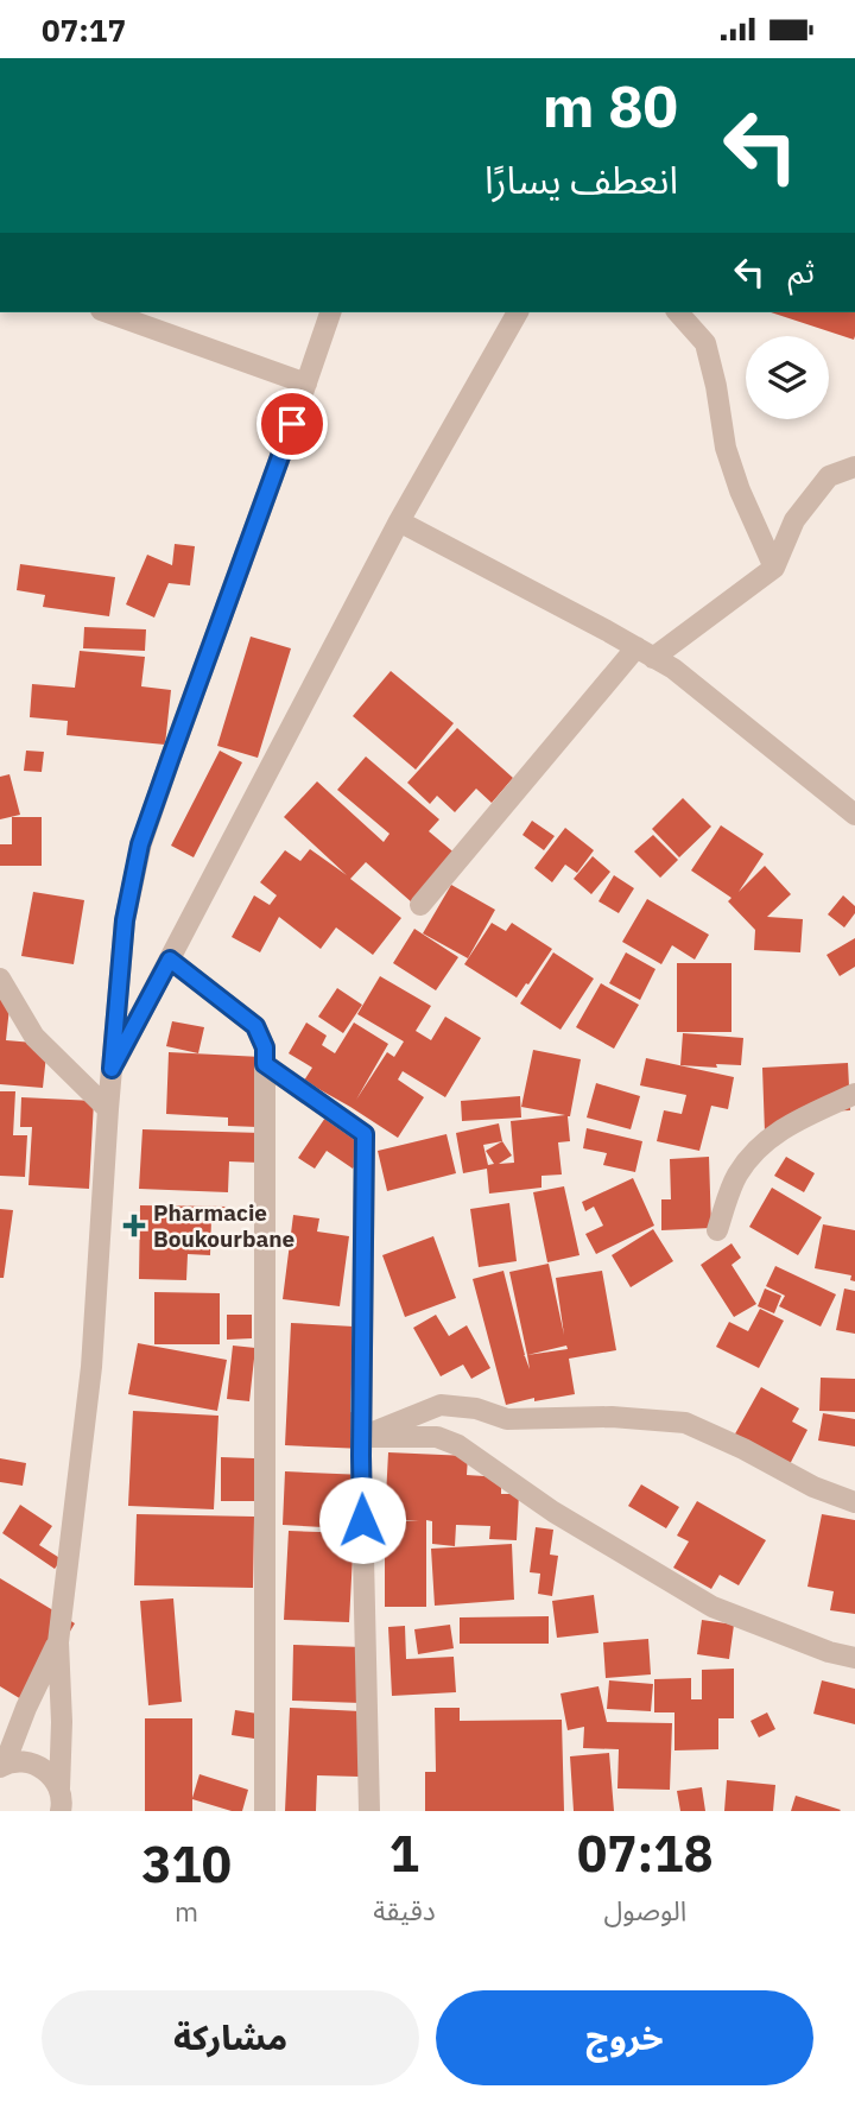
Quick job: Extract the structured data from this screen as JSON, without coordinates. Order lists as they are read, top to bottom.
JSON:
{
  "places": {
    "health": ["Pharmacie Boukourbane"]
  },
  "page": {
    "status": "07:17",
    "turn": ["80 m", "انعطف يسارًا"],
    "then": "ثم",
    "eta": [
      "07:18",
      "الوصول",
      "1",
      "دقيقة",
      "310",
      "m"
    ],
    "buttons": ["خروج", "مشاركة"]
  }
}
